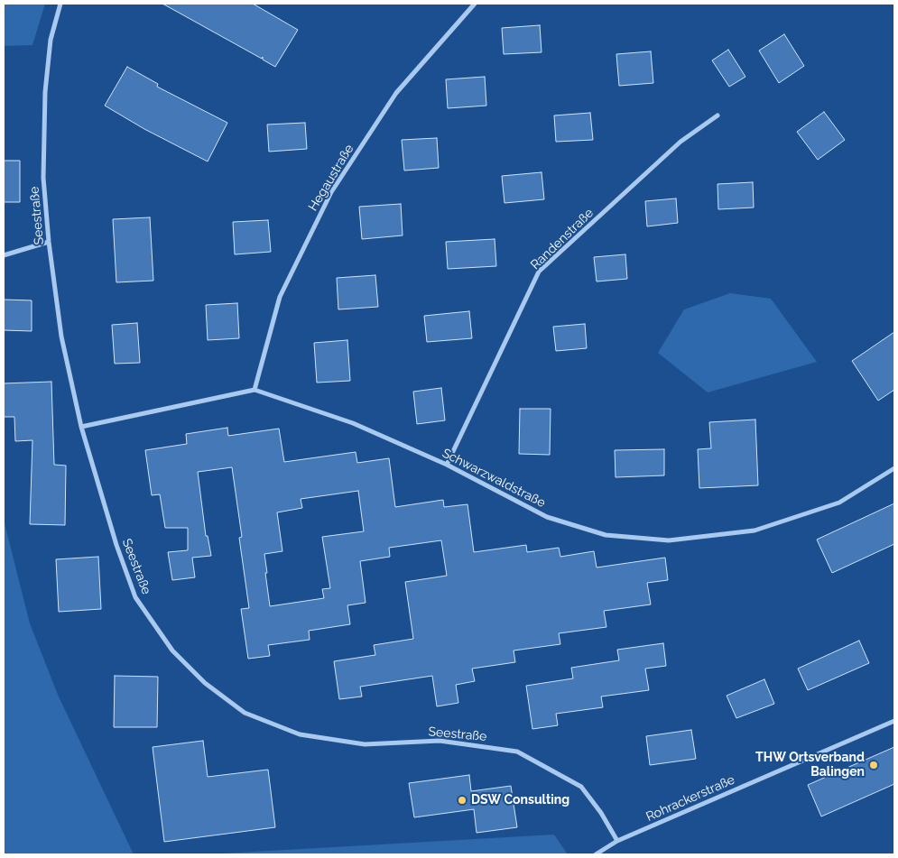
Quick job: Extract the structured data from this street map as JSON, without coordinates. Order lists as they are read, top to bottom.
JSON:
{
  "streets": {
    "street": [
      "Hegaustraße",
      "Seestraße",
      "Randenstraße",
      "Schwarzwaldstraße",
      "Rohrackerstraße"
    ]
  },
  "crossings": [
    ["Hegaustraße", "Schwarzwaldstraße"],
    ["Seestraße", "Rohrackerstraße"],
    ["Randenstraße", "Schwarzwaldstraße"]
  ],
  "places": ["THW Ortsverband Balingen", "DSW Consulting"]
}
